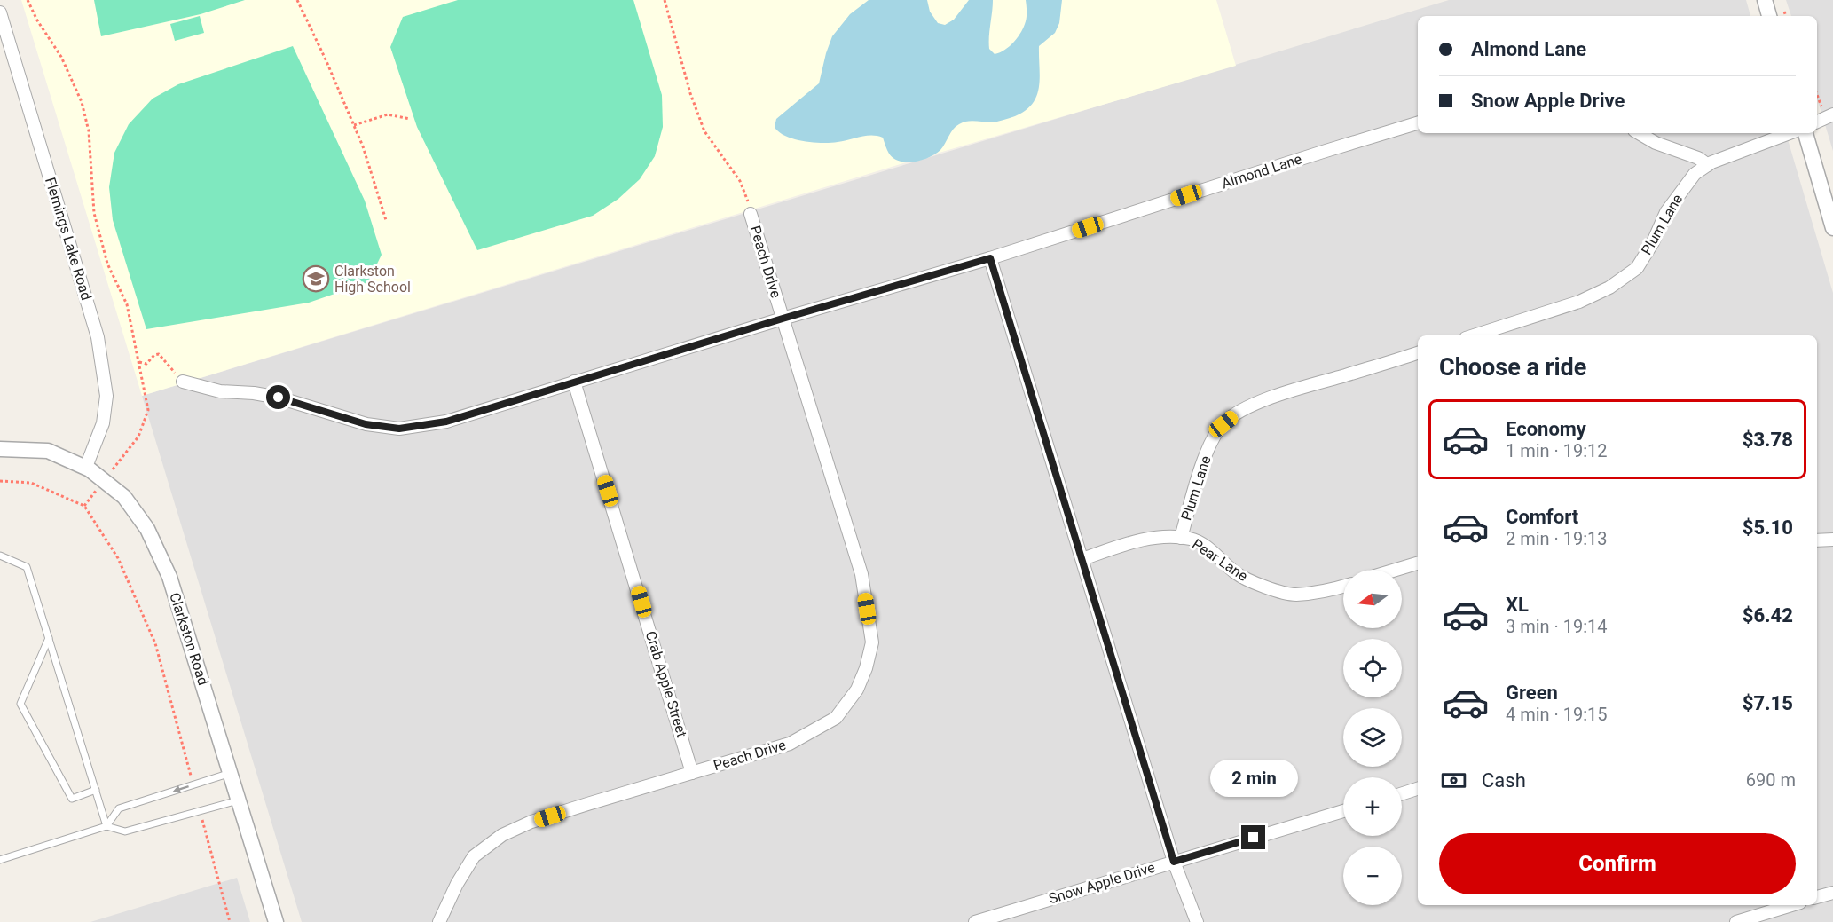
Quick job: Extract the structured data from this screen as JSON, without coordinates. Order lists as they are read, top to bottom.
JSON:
{
  "streets": {
    "street": [
      "Almond Lane",
      "Plum Lane",
      "Flemings Lake Road",
      "Peach Drive",
      "Pear Lane",
      "Clarkston Road",
      "Crab Apple Street",
      "Snow Apple Drive"
    ]
  },
  "crossings": [
    ["Almond Lane", "Peach Drive"],
    ["Almond Lane", "Crab Apple Street"],
    ["Plum Lane", "Pear Lane"],
    ["Flemings Lake Road", "Clarkston Road"],
    ["Peach Drive", "Crab Apple Street"]
  ],
  "places": {
    "school or university": ["Clarkston High School"]
  },
  "north": "left",
  "page": {
    "banner": ["Almond Lane", "Snow Apple Drive"],
    "heading": "Choose a ride",
    "list": [
      {
        "name": "Economy",
        "note": "1 min · 19:12",
        "value": "$3.78"
      },
      {
        "name": "Comfort",
        "note": "2 min · 19:13",
        "value": "$5.10"
      },
      {
        "name": "XL",
        "note": "3 min · 19:14",
        "value": "$6.42"
      },
      {
        "name": "Green",
        "note": "4 min · 19:15",
        "value": "$7.15"
      }
    ],
    "map_buttons": ["+", "−"],
    "pay": ["Cash", "690 m"],
    "bubble": "2 min",
    "buttons": "Confirm"
  }
}
